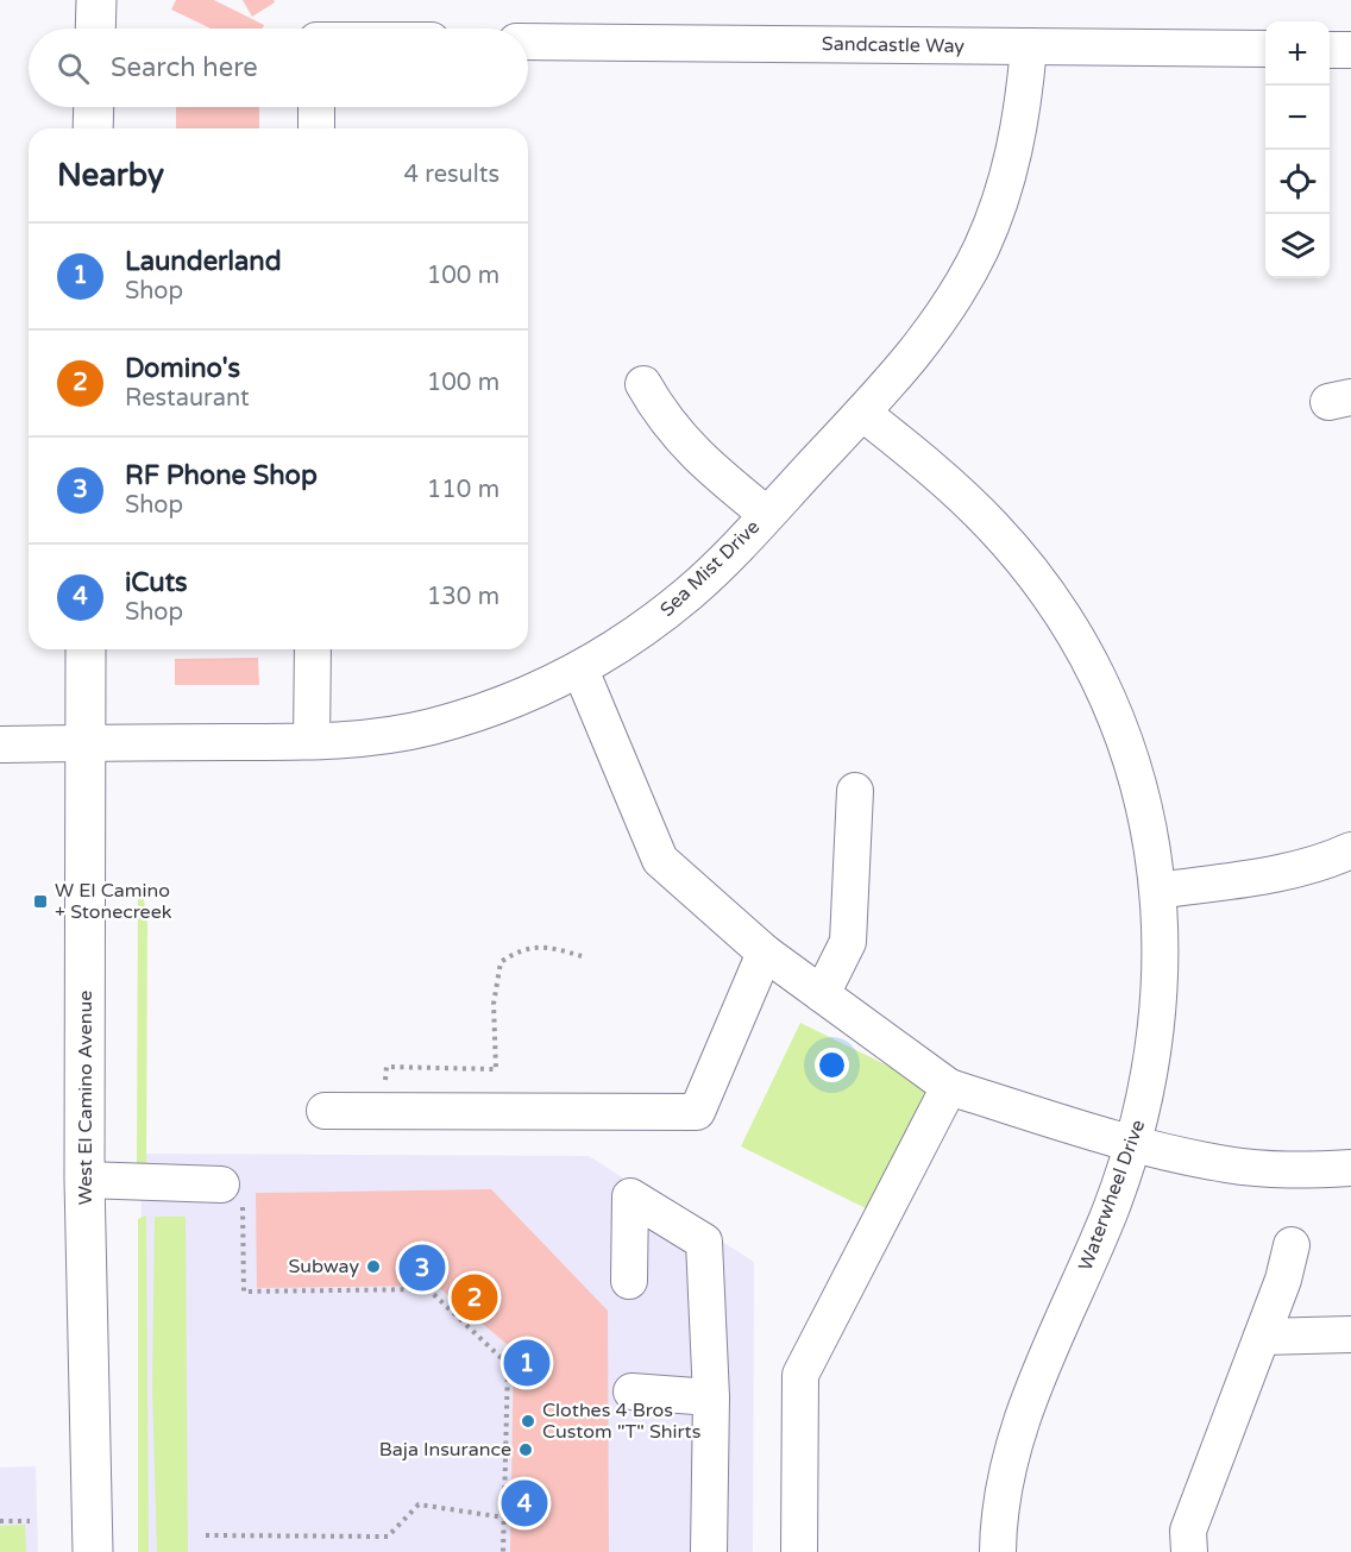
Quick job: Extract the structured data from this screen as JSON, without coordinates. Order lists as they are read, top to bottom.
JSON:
{
  "streets": {
    "main road": ["West El Camino Avenue"],
    "street": ["Sandcastle Way", "Sea Mist Drive", "Waterwheel Drive"]
  },
  "crossings": [
    ["Sandcastle Way", "Sea Mist Drive"],
    ["Sea Mist Drive", "West El Camino Avenue"],
    ["Sea Mist Drive", "Waterwheel Drive"]
  ],
  "places": {
    "transit": ["W El Camino + Stonecreek"],
    "other": ["Subway", "Clothes 4 Bros Custom \"T\" Shirts", "Baja Insurance"]
  },
  "page": {
    "map_buttons": ["+", "−"],
    "search": "Search here",
    "heading": ["Nearby", "4 results"],
    "list": [
      {
        "mark": "1",
        "name": "Launderland",
        "note": "Shop",
        "value": "100 m"
      },
      {
        "mark": "2",
        "name": "Domino's",
        "note": "Restaurant",
        "value": "100 m"
      },
      {
        "mark": "3",
        "name": "RF Phone Shop",
        "note": "Shop",
        "value": "110 m"
      },
      {
        "mark": "4",
        "name": "iCuts",
        "note": "Shop",
        "value": "130 m"
      }
    ],
    "pins": [
      "3",
      "2",
      "1",
      "4"
    ]
  }
}
